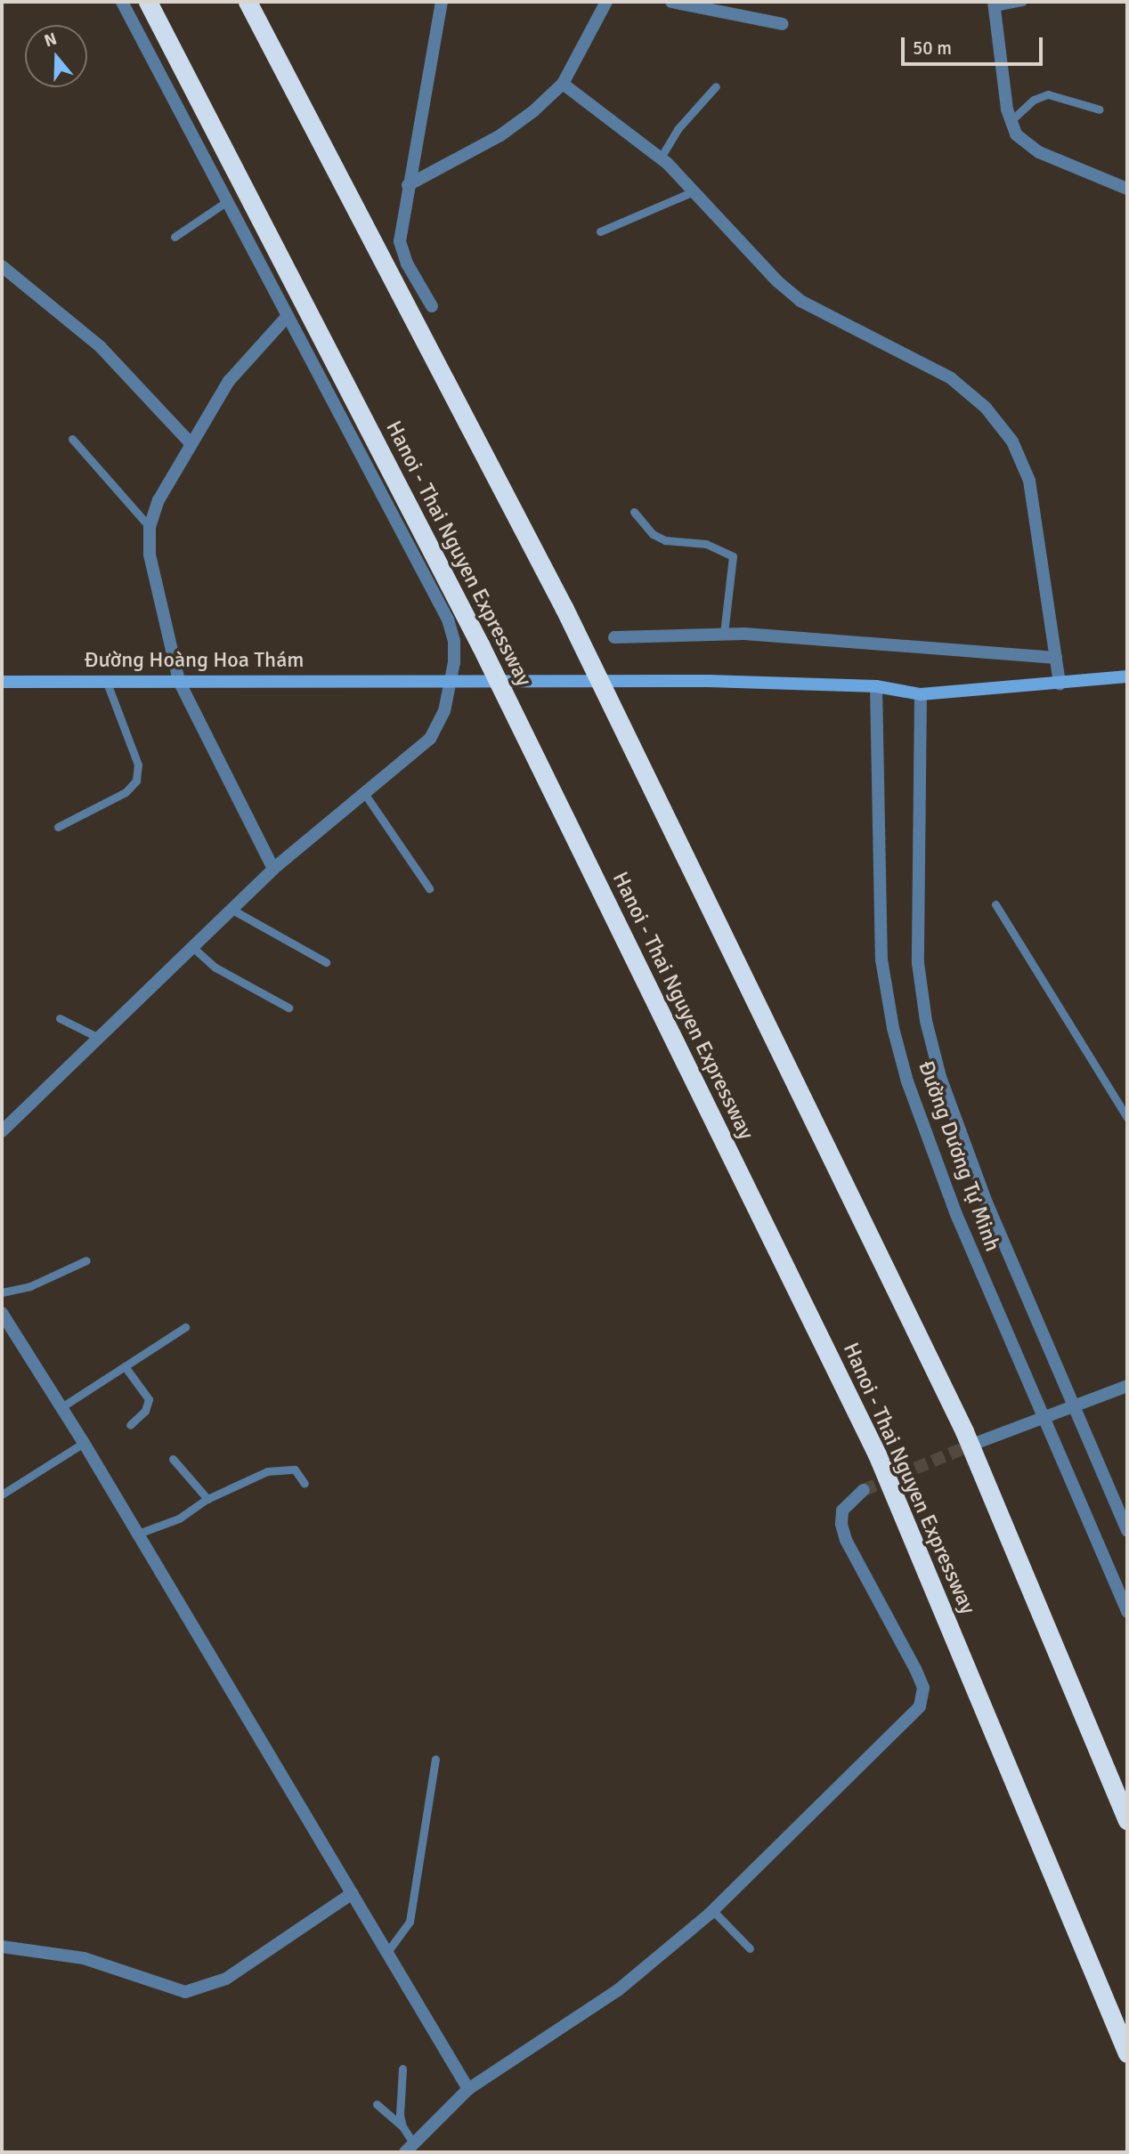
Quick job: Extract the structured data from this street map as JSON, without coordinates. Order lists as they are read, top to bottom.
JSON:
{
  "streets": {
    "highway": ["Hanoi - Thai Nguyen Expressway"],
    "main road": ["Đường Hoàng Hoa Thám"],
    "street": ["Đường Dương Tự Minh"]
  },
  "crossings": [
    ["Đường Hoàng Hoa Thám", "Đường Dương Tự Minh"]
  ],
  "scale_bar": "50 m",
  "north": "top"
}
